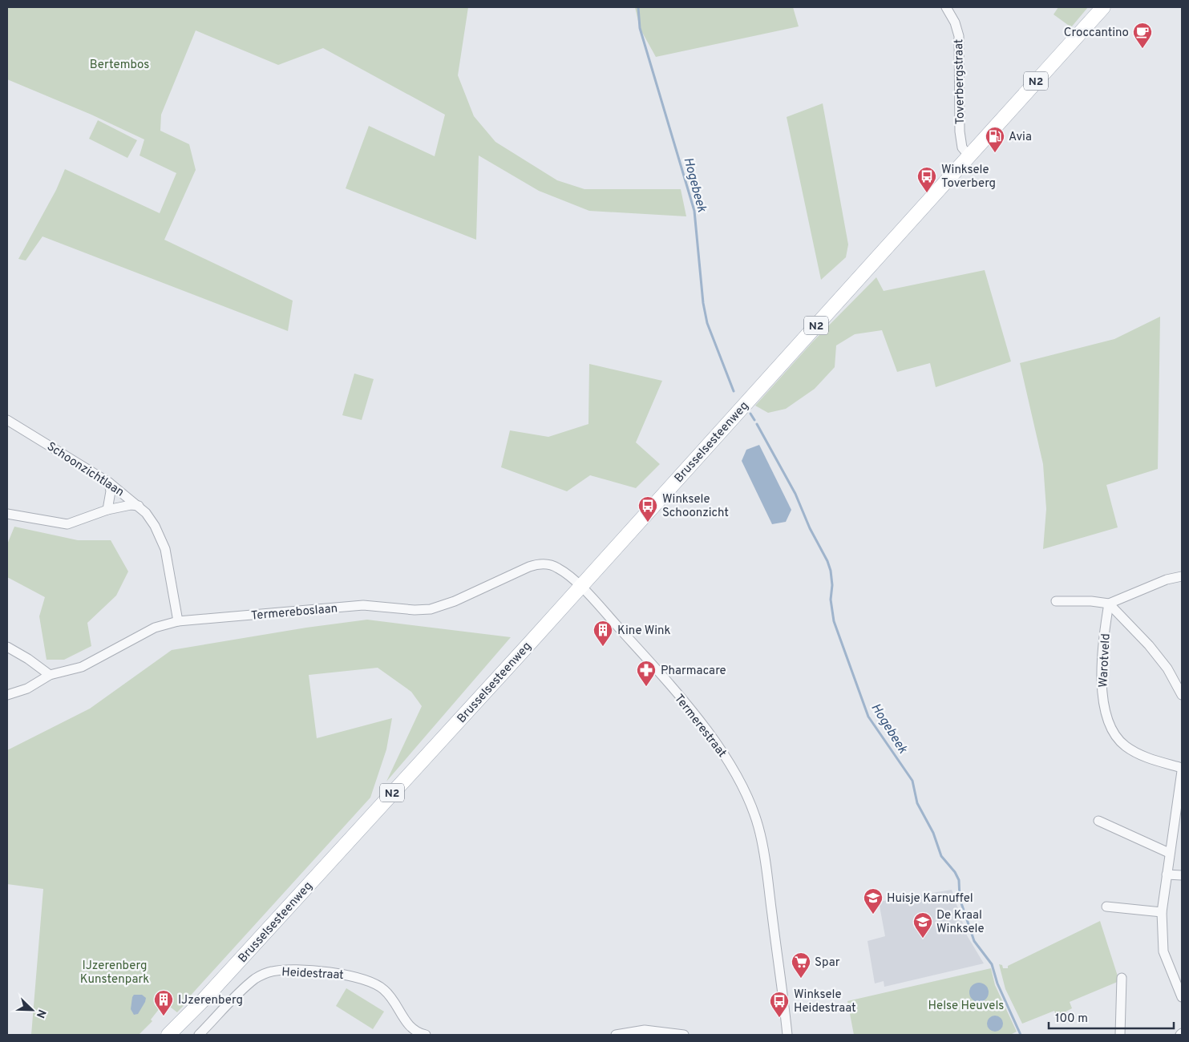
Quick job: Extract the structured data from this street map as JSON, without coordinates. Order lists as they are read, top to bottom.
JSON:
{
  "streets": {
    "main road": ["N2", "Brusselsesteenweg"],
    "street": [
      "Toverbergstraat",
      "Schoonzichtlaan",
      "Termereboslaan",
      "Warotveld",
      "Termerestraat",
      "Heidestraat"
    ]
  },
  "crossings": [
    ["Toverbergstraat", "Brusselsesteenweg"],
    ["Brusselsesteenweg", "Termereboslaan"],
    ["Brusselsesteenweg", "Termerestraat"],
    ["Schoonzichtlaan", "Termereboslaan"],
    ["Termereboslaan", "Termerestraat"]
  ],
  "water": ["Hogebeek"],
  "parks": ["Bertembos", "IJzerenberg Kunstenpark", "Helse Heuvels"],
  "places": {
    "cafe": ["Croccantino"],
    "fuel station": ["Avia"],
    "bus stop": ["Winksele Toverberg", "Winksele Schoonzicht", "Winksele Heidestraat"],
    "building": ["Kine Wink", "IJzerenberg"],
    "pharmacy": ["Pharmacare"],
    "school or university": ["Huisje Karnuffel", "De Kraal Winksele"],
    "supermarket": ["Spar"]
  },
  "scale_bar": "100 m",
  "north": "bottom right"
}
